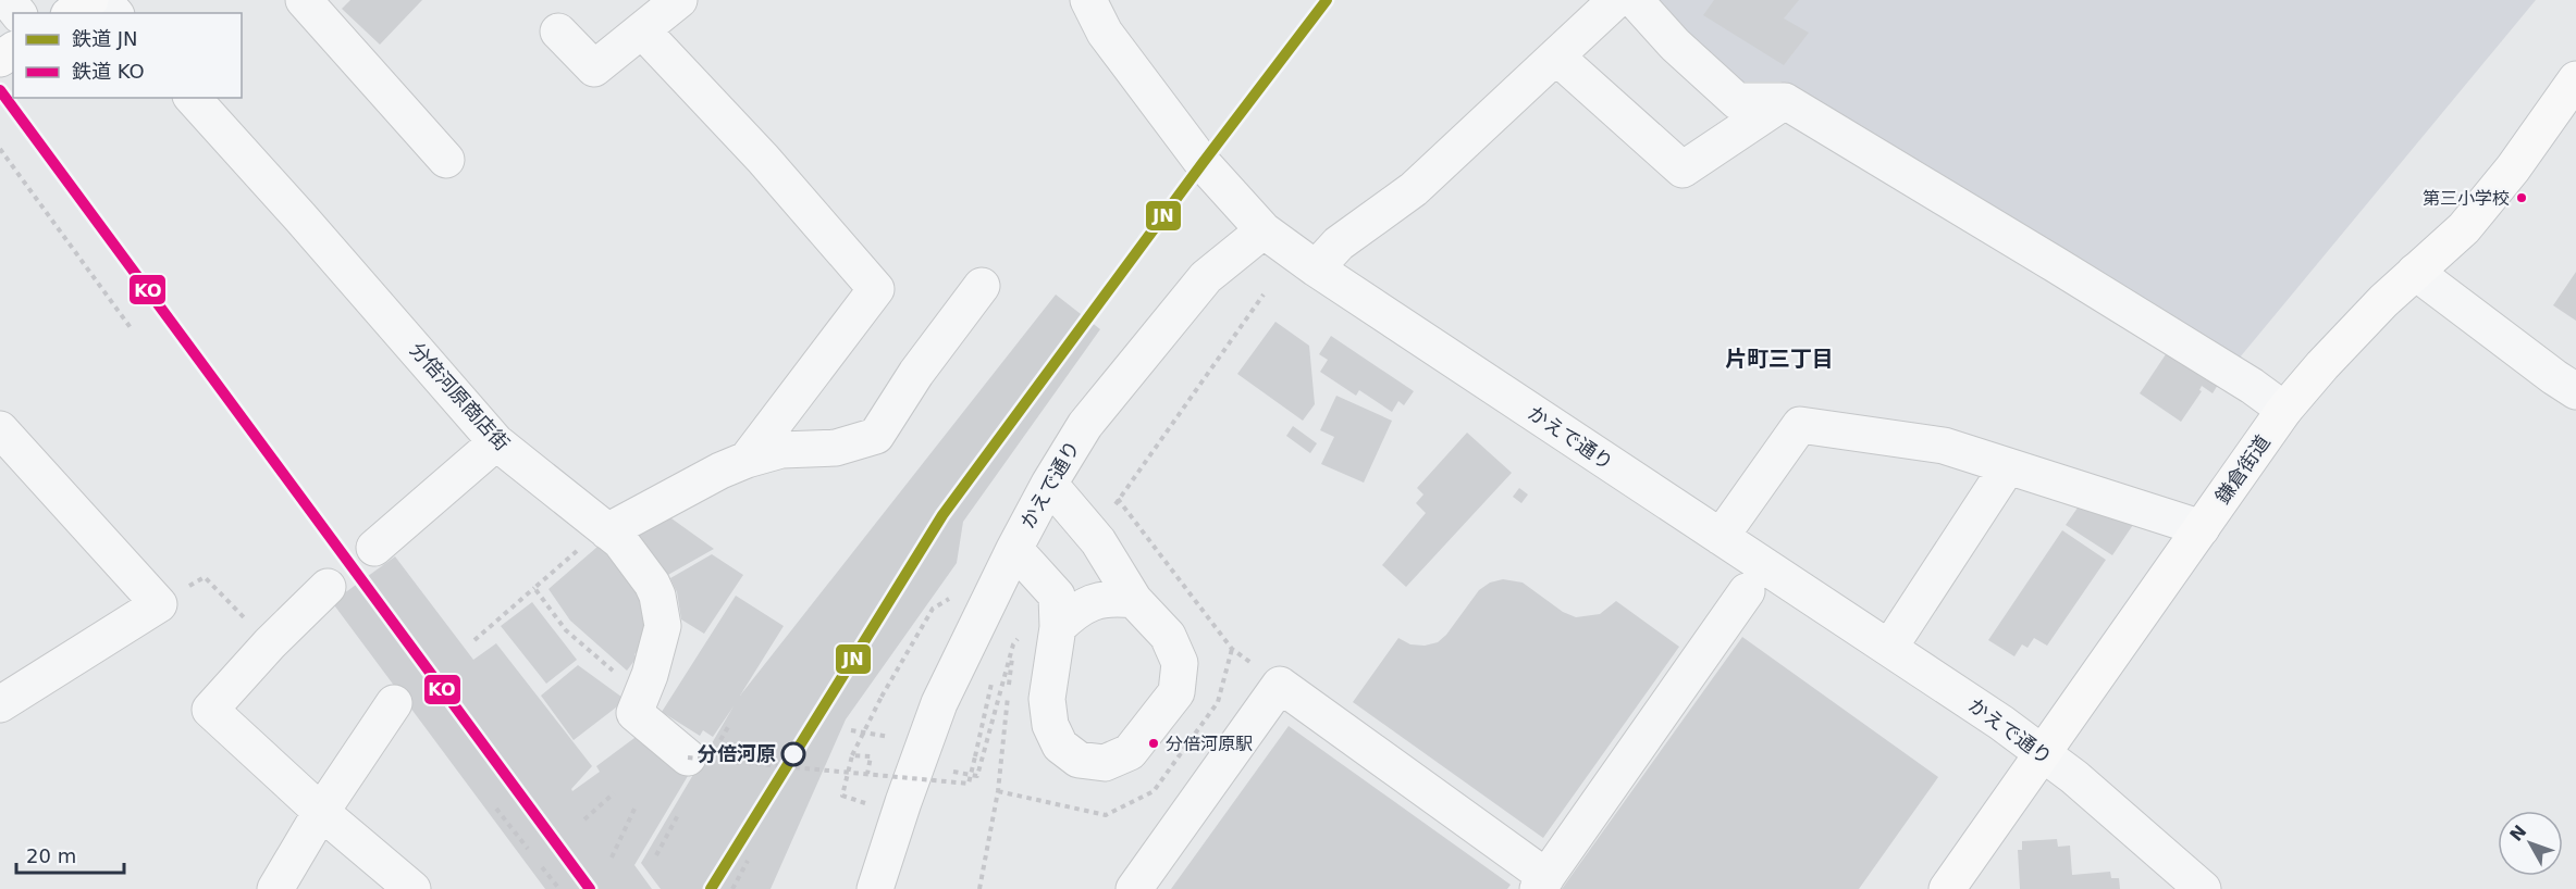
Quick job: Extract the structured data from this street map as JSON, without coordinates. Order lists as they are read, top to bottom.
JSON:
{
  "streets": {
    "main road": ["鎌倉街道"],
    "street": ["分倍河原商店街", "かえで通り"]
  },
  "crossings": [
    ["かえで通り", "鎌倉街道"]
  ],
  "districts": ["片町三丁目"],
  "places": ["第三小学校", "分倍河原駅", "分倍河原"],
  "lines": ["rail line JN", "rail line KO"],
  "legend": ["鉄道 JN", "鉄道 KO"],
  "scale_bar": "20 m",
  "north": "top left"
}
